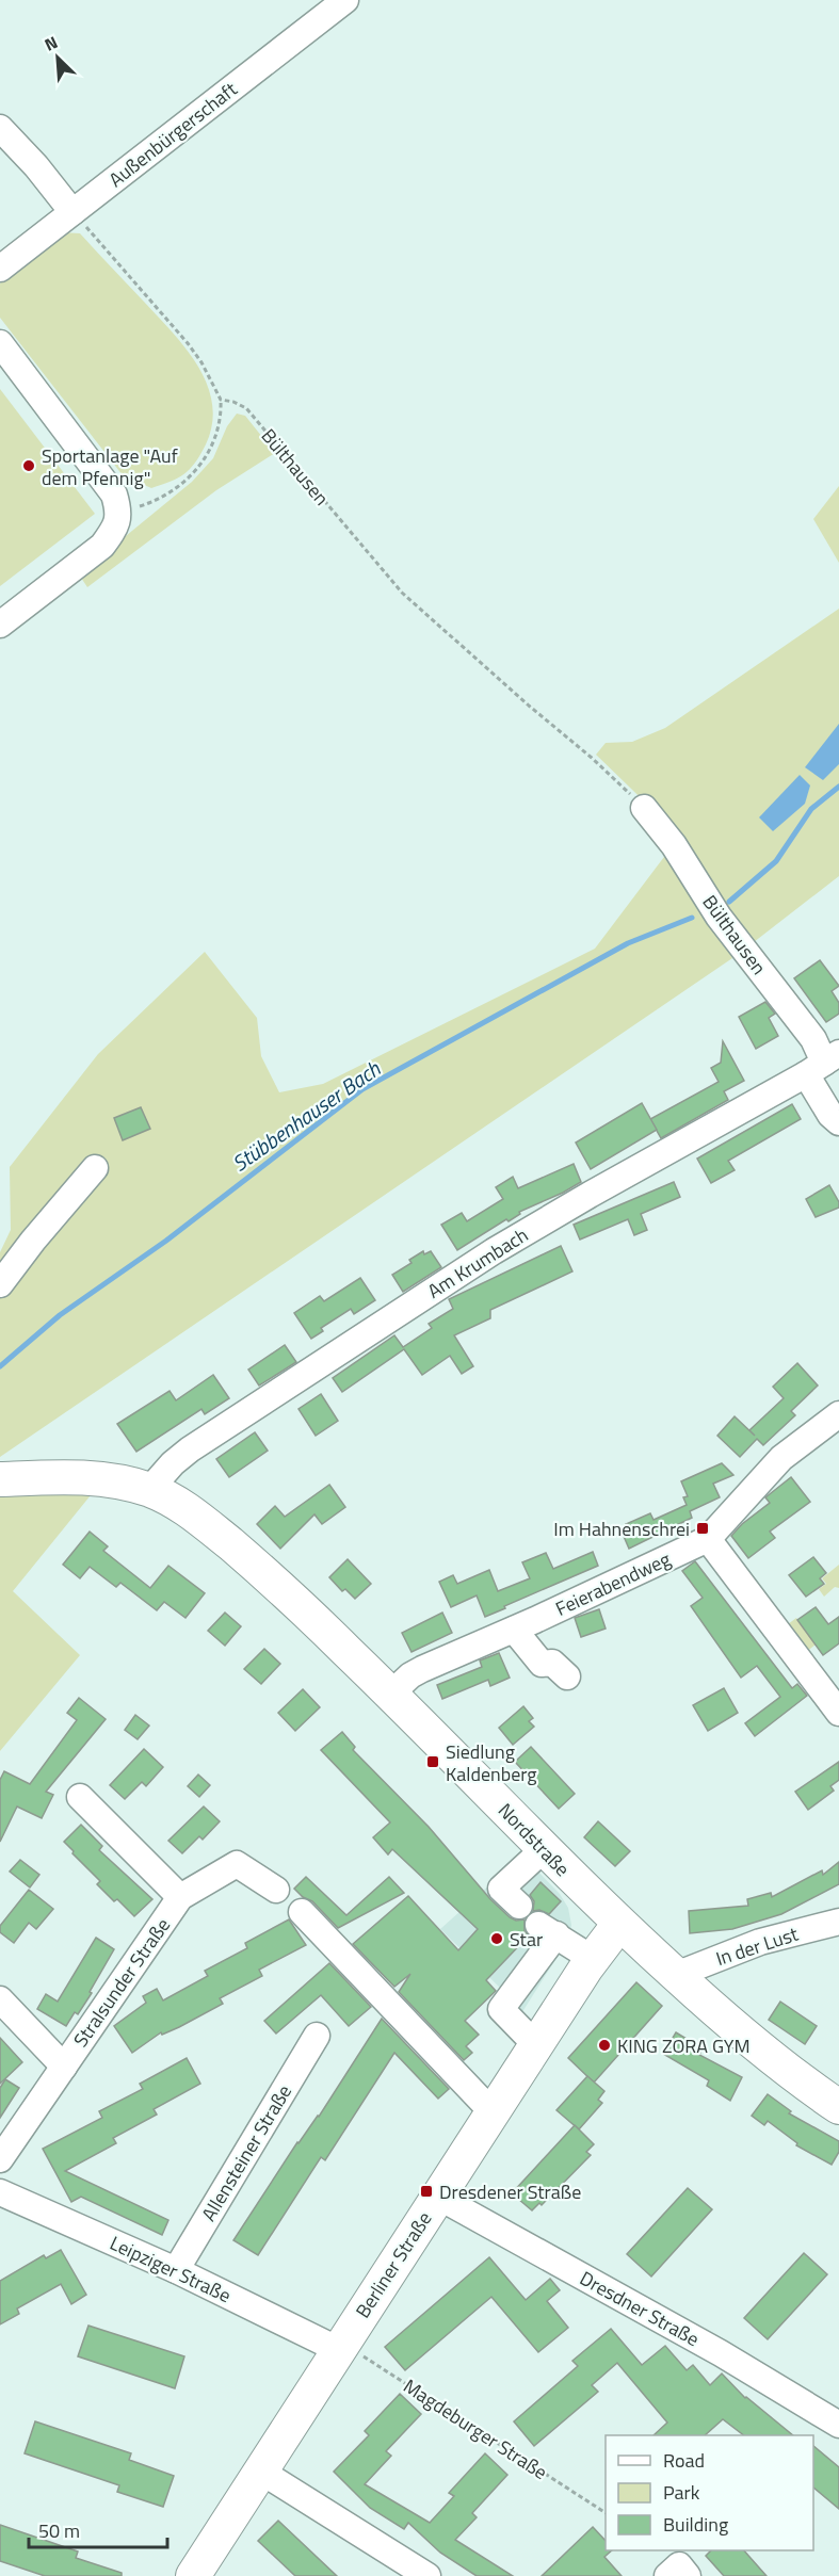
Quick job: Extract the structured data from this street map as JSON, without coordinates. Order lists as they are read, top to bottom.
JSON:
{
  "streets": {
    "main road": ["Nordstraße", "Berliner Straße"],
    "street": [
      "Außenbürgerschaft",
      "Bülthausen",
      "Am Krumbach",
      "Feierabendweg",
      "In der Lust",
      "Stralsunder Straße",
      "Allensteiner Straße",
      "Leipziger Straße",
      "Dresdner Straße"
    ],
    "path": ["Magdeburger Straße"]
  },
  "crossings": [
    ["Bülthausen", "Am Krumbach"],
    ["Am Krumbach", "Nordstraße"],
    ["Feierabendweg", "Nordstraße"],
    ["Nordstraße", "In der Lust"],
    ["Nordstraße", "Berliner Straße"],
    ["Allensteiner Straße", "Leipziger Straße"],
    ["Berliner Straße", "Leipziger Straße"],
    ["Berliner Straße", "Dresdner Straße"],
    ["Berliner Straße", "Magdeburger Straße"],
    ["Leipziger Straße", "Magdeburger Straße"]
  ],
  "water": ["Stübbenhauser Bach"],
  "places": {
    "other": ["Sportanlage \"Auf dem Pfennig\"", "Star", "KING ZORA GYM"],
    "transit": ["Im Hahnenschrei", "Siedlung Kaldenberg", "Dresdener Straße"]
  },
  "legend": ["Road", "Park", "Building"],
  "scale_bar": "50 m",
  "north": "top left"
}
